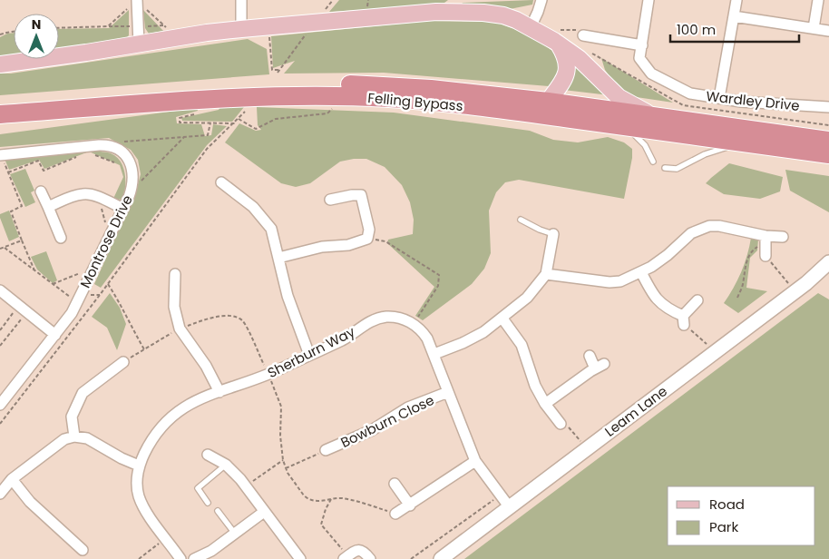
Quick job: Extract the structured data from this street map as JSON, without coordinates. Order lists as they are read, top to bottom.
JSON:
{
  "streets": {
    "highway": ["Felling Bypass"],
    "main road": ["Leam Lane"],
    "street": [
      "Wardley Drive",
      "Montrose Drive",
      "Sherburn Way",
      "Bowburn Close"
    ]
  },
  "legend": ["Road", "Park"],
  "scale_bar": "100 m",
  "north": "top"
}
